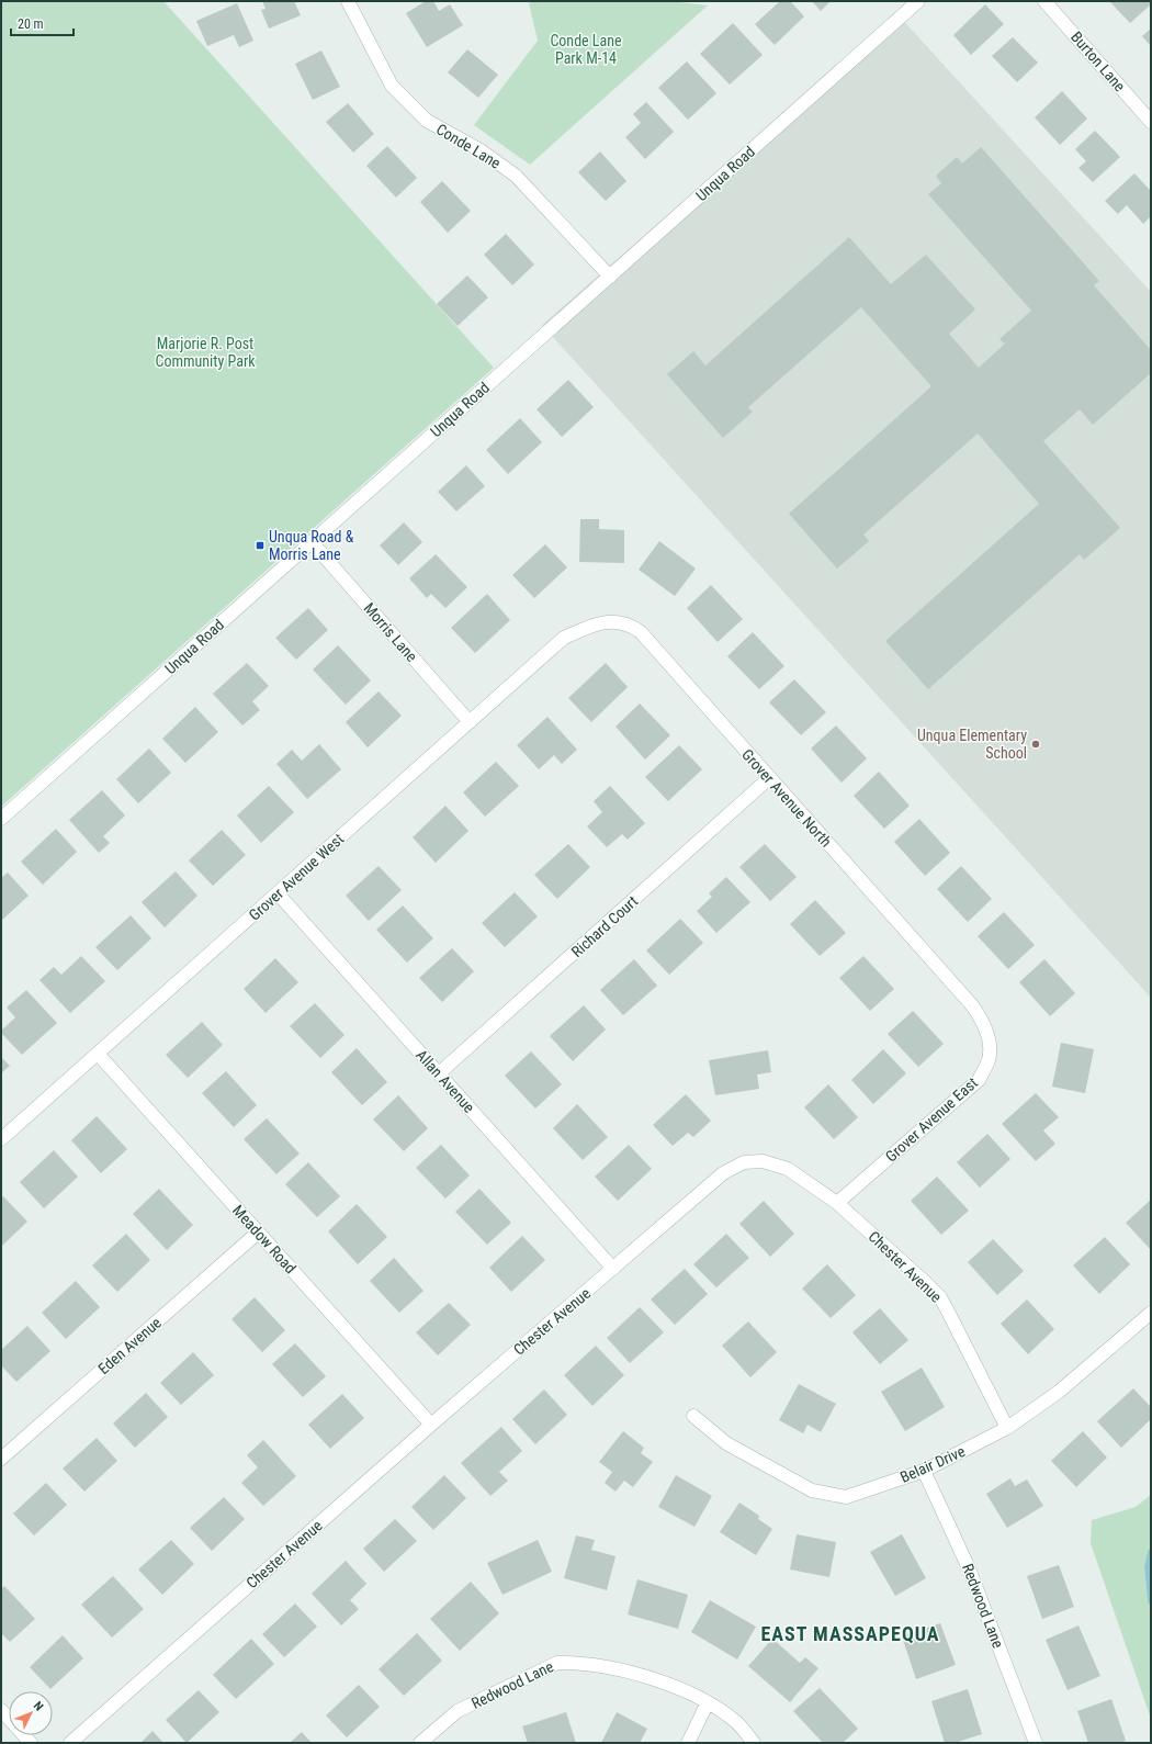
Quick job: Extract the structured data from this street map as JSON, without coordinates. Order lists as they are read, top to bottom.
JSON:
{
  "streets": {
    "street": [
      "Burton Lane",
      "Conde Lane",
      "Unqua Road",
      "Morris Lane",
      "Grover Avenue North",
      "Grover Avenue West",
      "Richard Court",
      "Allan Avenue",
      "Grover Avenue East",
      "Meadow Road",
      "Chester Avenue",
      "Eden Avenue",
      "Belair Drive",
      "Redwood Lane"
    ]
  },
  "crossings": [
    ["Conde Lane", "Unqua Road"],
    ["Unqua Road", "Morris Lane"],
    ["Morris Lane", "Grover Avenue West"],
    ["Grover Avenue North", "Grover Avenue West"],
    ["Grover Avenue North", "Richard Court"],
    ["Grover Avenue North", "Grover Avenue East"],
    ["Grover Avenue West", "Allan Avenue"],
    ["Grover Avenue West", "Meadow Road"],
    ["Richard Court", "Allan Avenue"],
    ["Allan Avenue", "Chester Avenue"],
    ["Grover Avenue East", "Chester Avenue"],
    ["Meadow Road", "Chester Avenue"],
    ["Meadow Road", "Eden Avenue"],
    ["Chester Avenue", "Belair Drive"],
    ["Belair Drive", "Redwood Lane"]
  ],
  "districts": ["EAST MASSAPEQUA"],
  "parks": ["Conde Lane Park M-14", "Marjorie R. Post Community Park"],
  "places": {
    "transit": ["Unqua Road & Morris Lane"],
    "other": ["Unqua Elementary School"]
  },
  "scale_bar": "20 m",
  "north": "top right"
}
